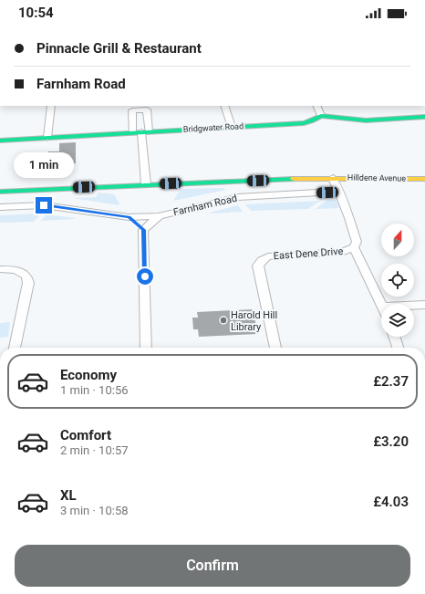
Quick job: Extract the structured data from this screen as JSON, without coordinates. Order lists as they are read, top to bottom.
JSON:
{
  "streets": {
    "street": [
      "Bridgwater Road",
      "Hilldene Avenue",
      "Farnham Road",
      "East Dene Drive"
    ]
  },
  "crossings": [
    ["Hilldene Avenue", "East Dene Drive"],
    ["Farnham Road", "East Dene Drive"]
  ],
  "places": ["Harold Hill Library"],
  "north": "top",
  "page": {
    "status": "10:54",
    "banner": ["Pinnacle Grill & Restaurant", "Farnham Road"],
    "bubble": "1 min",
    "list": [
      {
        "name": "Economy",
        "note": "1 min · 10:56",
        "value": "£2.37"
      },
      {
        "name": "Comfort",
        "note": "2 min · 10:57",
        "value": "£3.20"
      },
      {
        "name": "XL",
        "note": "3 min · 10:58",
        "value": "£4.03"
      }
    ],
    "buttons": "Confirm"
  }
}
